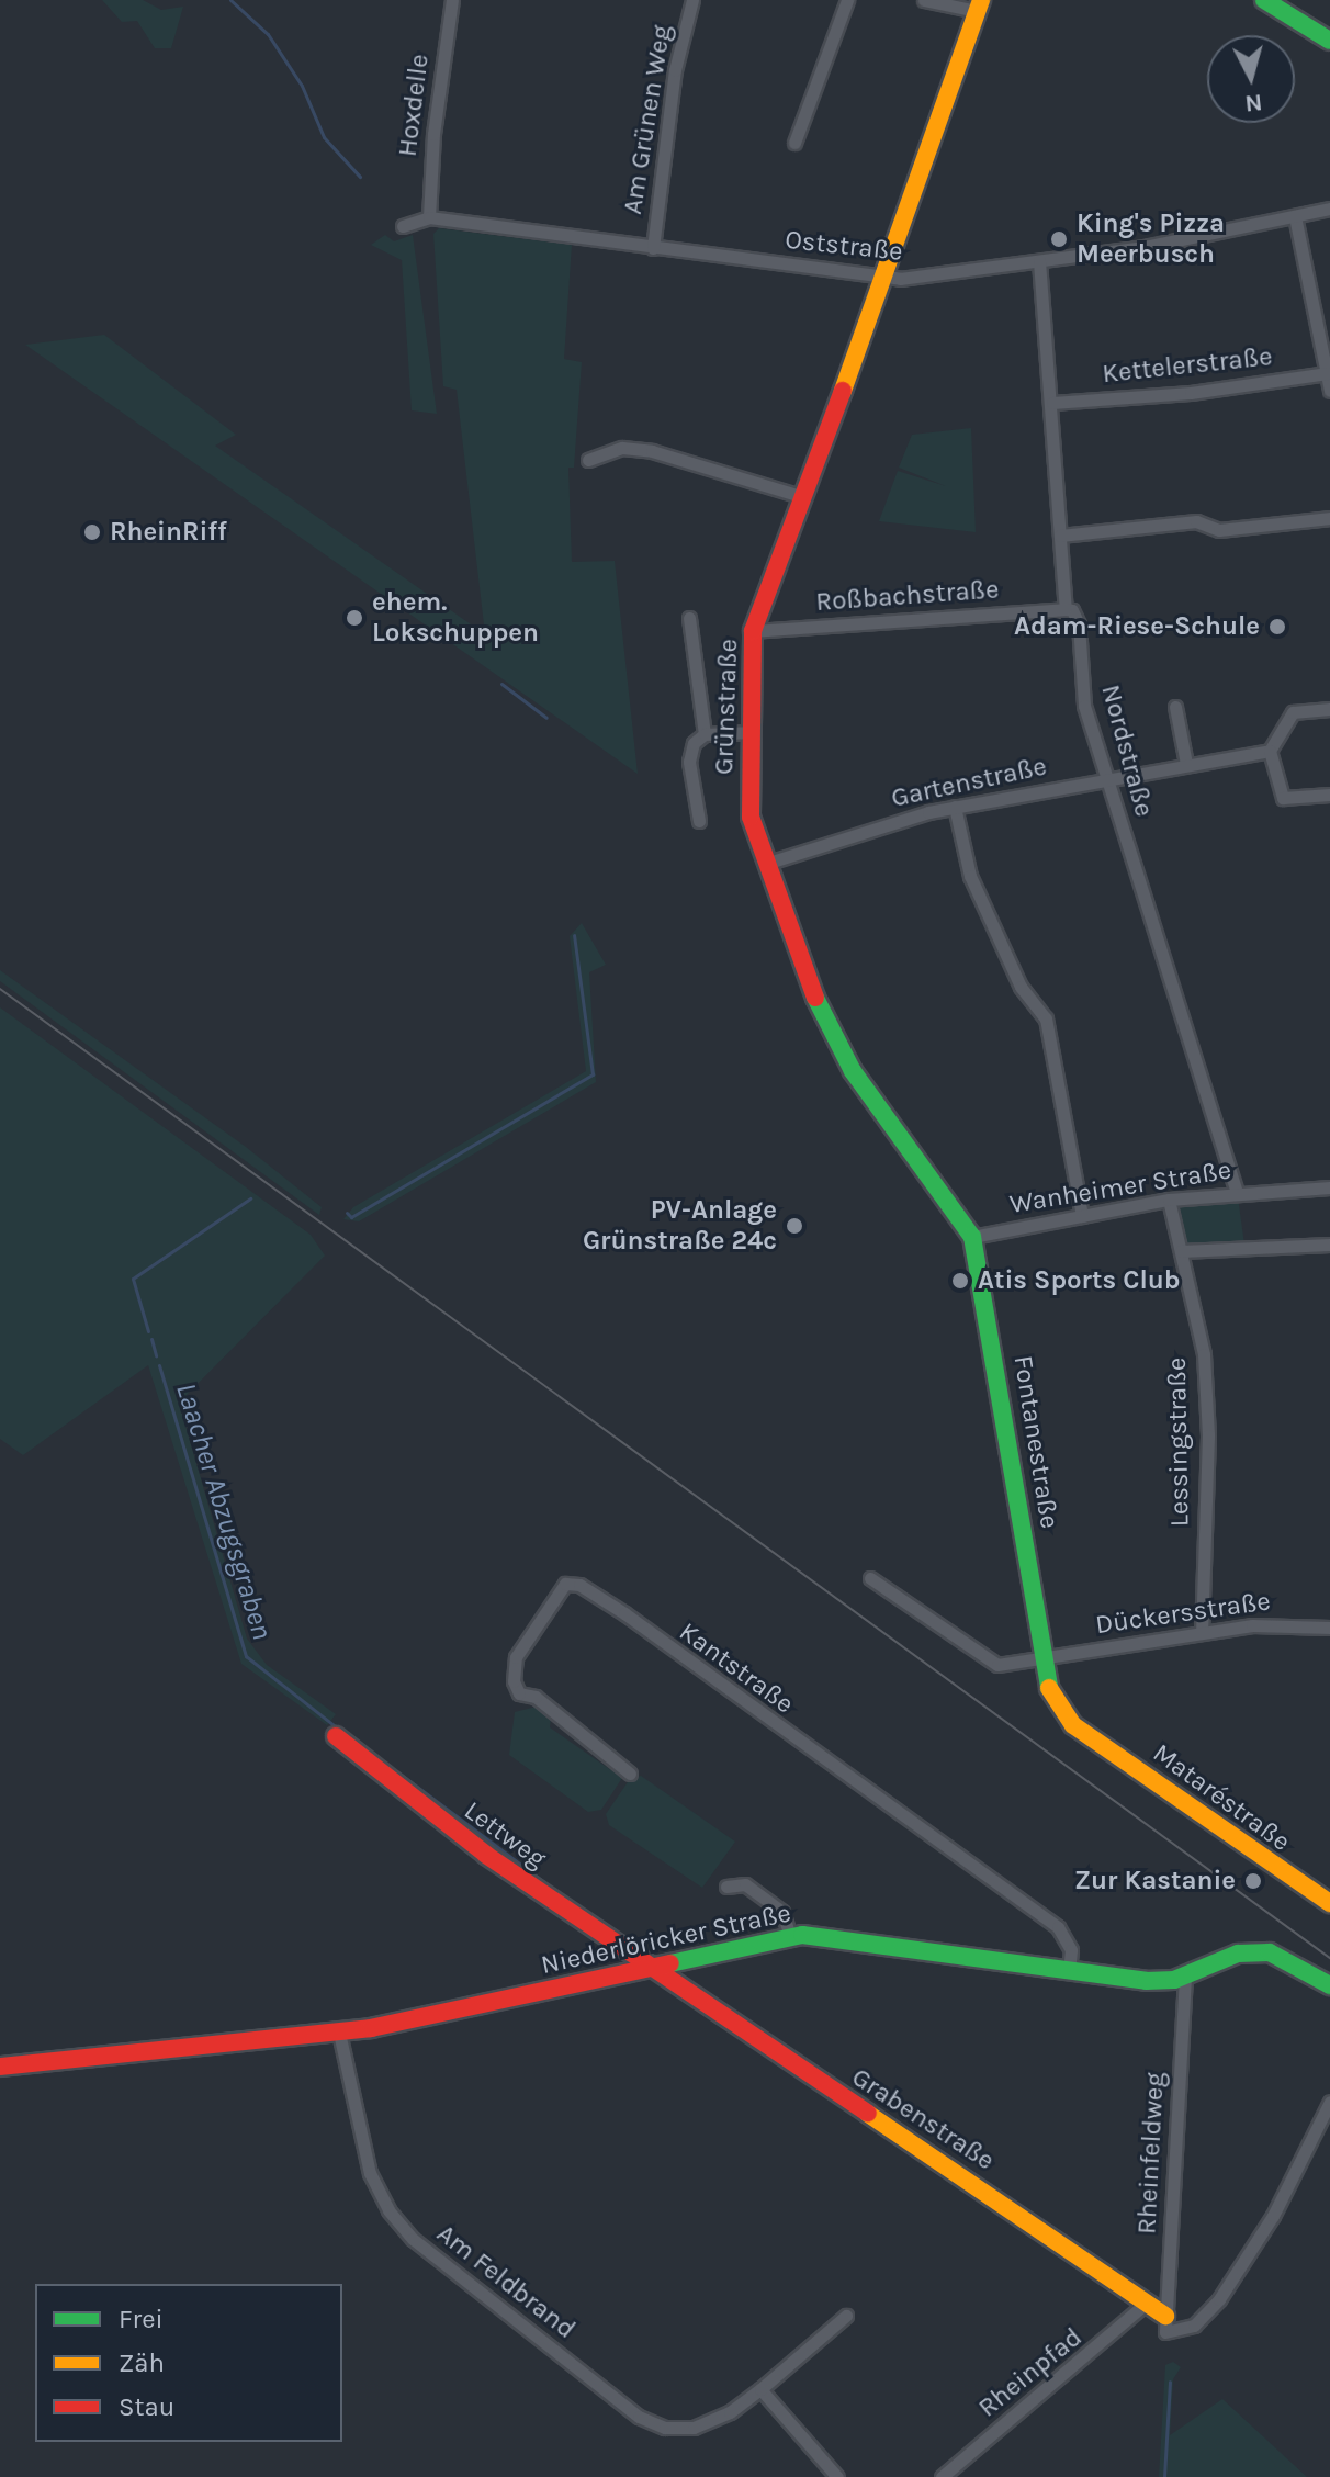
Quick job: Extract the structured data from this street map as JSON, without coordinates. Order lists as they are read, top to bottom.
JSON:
{
  "streets": {
    "street": [
      "Hoxdelle",
      "Am Grünen Weg",
      "Oststraße",
      "Kettelerstraße",
      "Roßbachstraße",
      "Grünstraße",
      "Nordstraße",
      "Gartenstraße",
      "Wanheimer Straße",
      "Fontanestraße",
      "Lessingstraße",
      "Dückersstraße",
      "Kantstraße",
      "Mataréstraße",
      "Lettweg",
      "Niederlöricker Straße",
      "Grabenstraße",
      "Rheinfeldweg",
      "Am Feldbrand",
      "Rheinpfad"
    ]
  },
  "crossings": [
    ["Hoxdelle", "Oststraße"],
    ["Am Grünen Weg", "Oststraße"],
    ["Oststraße", "Grünstraße"],
    ["Oststraße", "Nordstraße"],
    ["Kettelerstraße", "Nordstraße"],
    ["Roßbachstraße", "Grünstraße"],
    ["Roßbachstraße", "Nordstraße"],
    ["Grünstraße", "Gartenstraße"],
    ["Grünstraße", "Wanheimer Straße"],
    ["Grünstraße", "Fontanestraße"],
    ["Nordstraße", "Gartenstraße"],
    ["Nordstraße", "Wanheimer Straße"],
    ["Wanheimer Straße", "Fontanestraße"],
    ["Wanheimer Straße", "Lessingstraße"],
    ["Fontanestraße", "Dückersstraße"],
    ["Fontanestraße", "Mataréstraße"],
    ["Lessingstraße", "Dückersstraße"],
    ["Dückersstraße", "Mataréstraße"],
    ["Kantstraße", "Niederlöricker Straße"],
    ["Lettweg", "Niederlöricker Straße"],
    ["Lettweg", "Grabenstraße"],
    ["Niederlöricker Straße", "Grabenstraße"],
    ["Niederlöricker Straße", "Rheinfeldweg"],
    ["Niederlöricker Straße", "Am Feldbrand"],
    ["Grabenstraße", "Rheinfeldweg"],
    ["Grabenstraße", "Rheinpfad"]
  ],
  "water": ["Laacher Abzugsgraben"],
  "places": [
    "King's Pizza Meerbusch",
    "RheinRiff",
    "ehem. Lokschuppen",
    "Adam-Riese-Schule",
    "PV-Anlage Grünstraße 24c",
    "Atis Sports Club",
    "Zur Kastanie"
  ],
  "legend": ["Frei", "Zäh", "Stau"],
  "north": "bottom"
}
